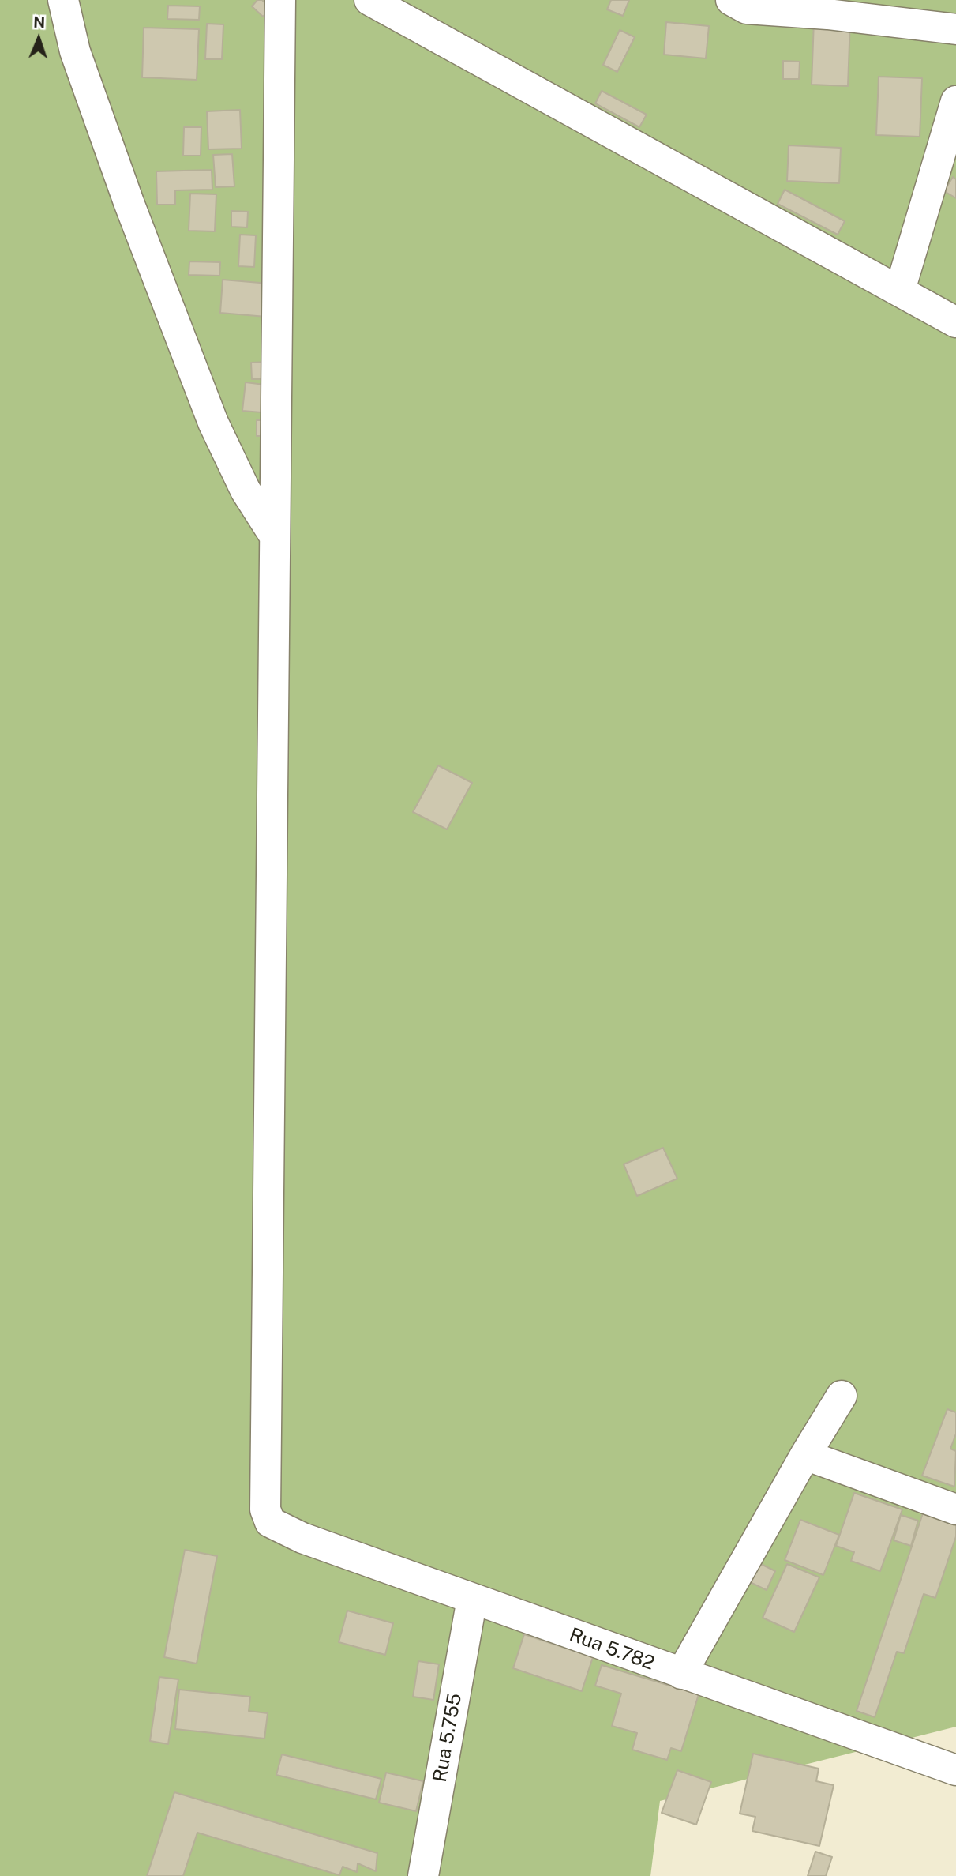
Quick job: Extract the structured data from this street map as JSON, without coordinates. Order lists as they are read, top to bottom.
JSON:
{
  "streets": {
    "street": ["Rua 5.782", "Rua 5.755"]
  },
  "crossings": [
    ["Rua 5.782", "Rua 5.755"]
  ],
  "north": "top"
}
